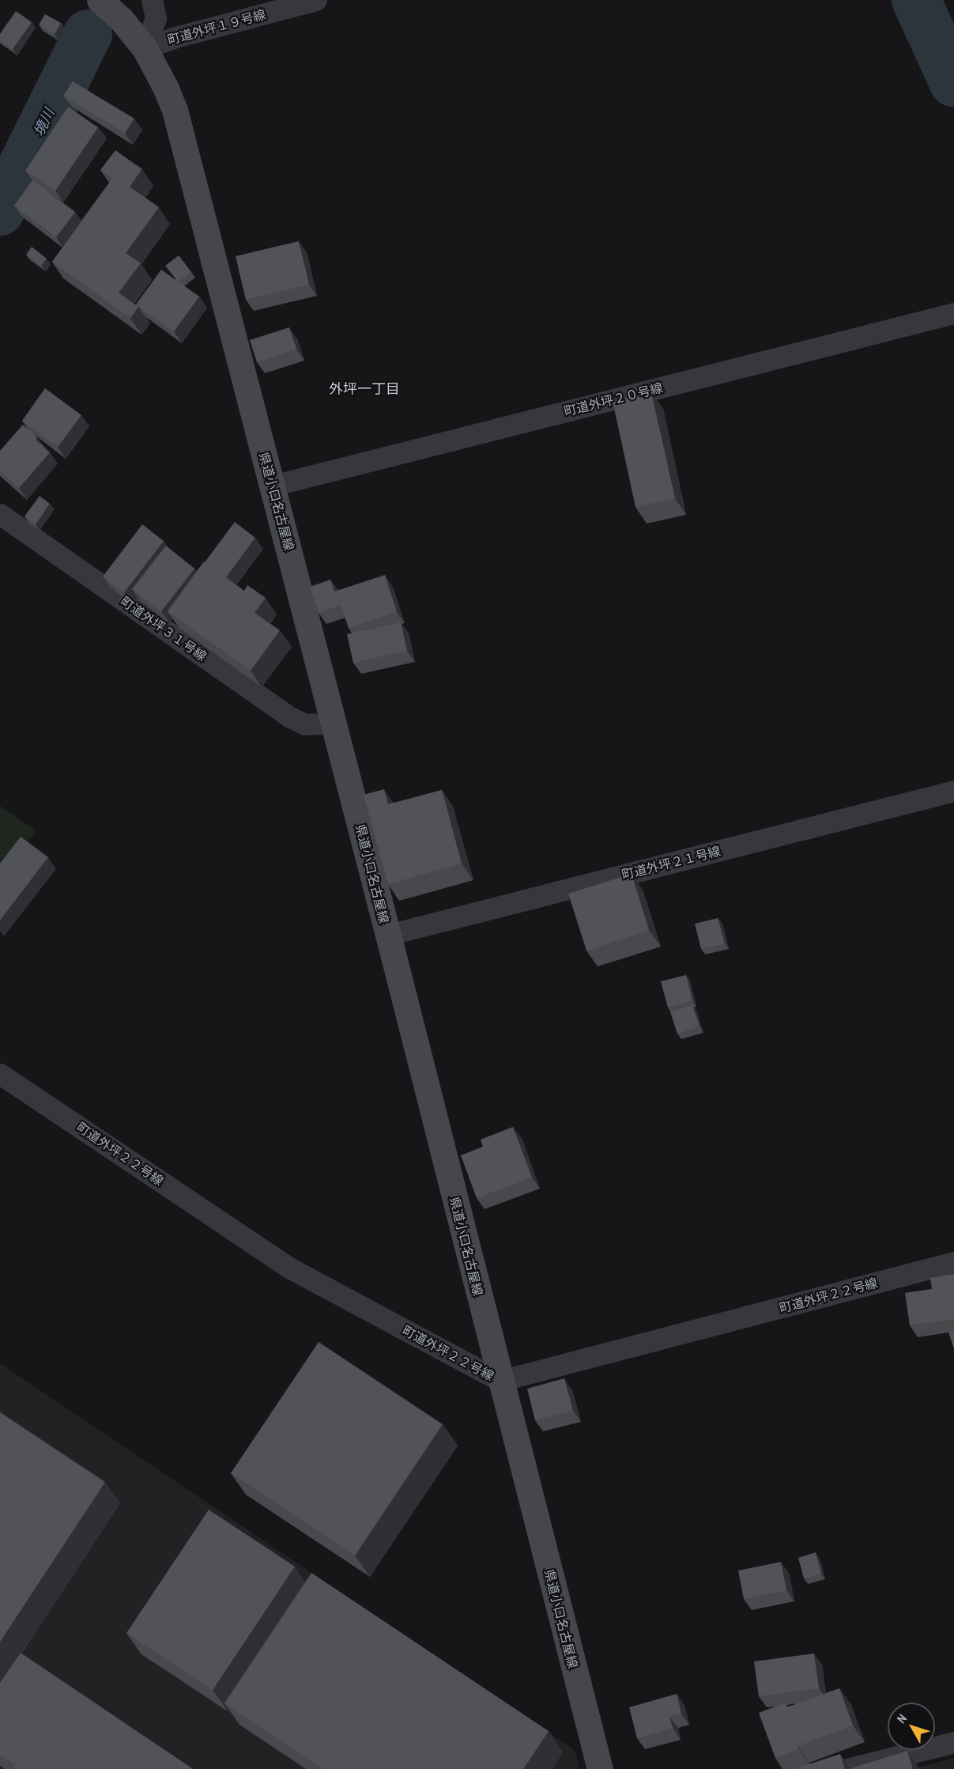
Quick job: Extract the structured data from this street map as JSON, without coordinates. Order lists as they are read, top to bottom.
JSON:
{
  "streets": {
    "main road": ["県道小口名古屋線"],
    "street": [
      "町道外坪１９号線",
      "町道外坪２０号線",
      "町道外坪３１号線",
      "町道外坪２１号線",
      "町道外坪２２号線"
    ]
  },
  "crossings": [
    ["町道外坪１９号線", "県道小口名古屋線"],
    ["町道外坪２０号線", "県道小口名古屋線"],
    ["県道小口名古屋線", "町道外坪３１号線"],
    ["県道小口名古屋線", "町道外坪２１号線"],
    ["県道小口名古屋線", "町道外坪２２号線"]
  ],
  "districts": ["外坪一丁目"],
  "water": ["境川"],
  "north": "top left"
}
